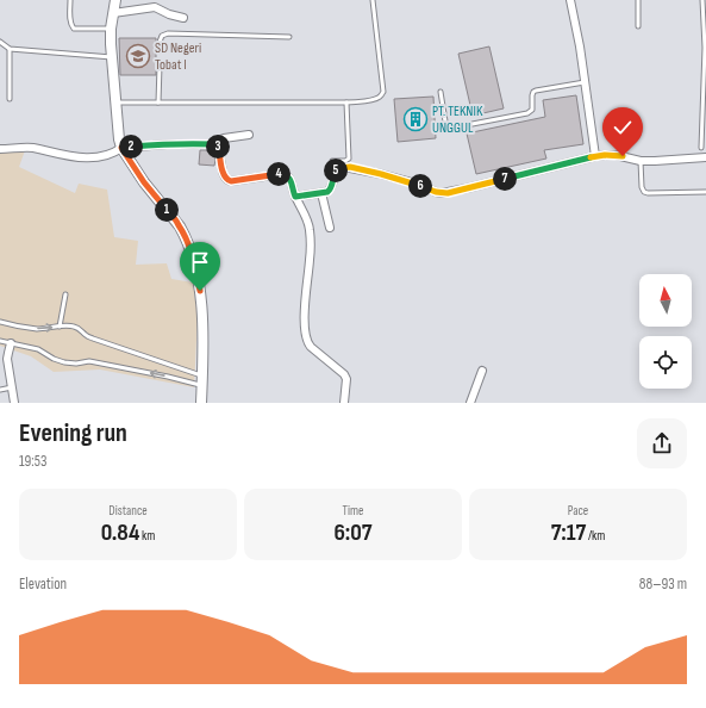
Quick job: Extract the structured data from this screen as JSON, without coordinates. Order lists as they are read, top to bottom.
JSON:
{
  "places": {
    "school or university": ["SD Negeri Tobat I"],
    "building": ["PT. TEKNIK UNGGUL"]
  },
  "north": "top",
  "page": {
    "pins": [
      "2",
      "3",
      "5",
      "4",
      "7",
      "6",
      "1"
    ],
    "heading": ["Evening run", "19:53"],
    "stats": [
      ["Distance", "0.84 km"],
      ["Time", "6:07"],
      ["Pace", "7:17 /km"]
    ],
    "chart": ["Elevation", "88–93 m"]
  }
}
